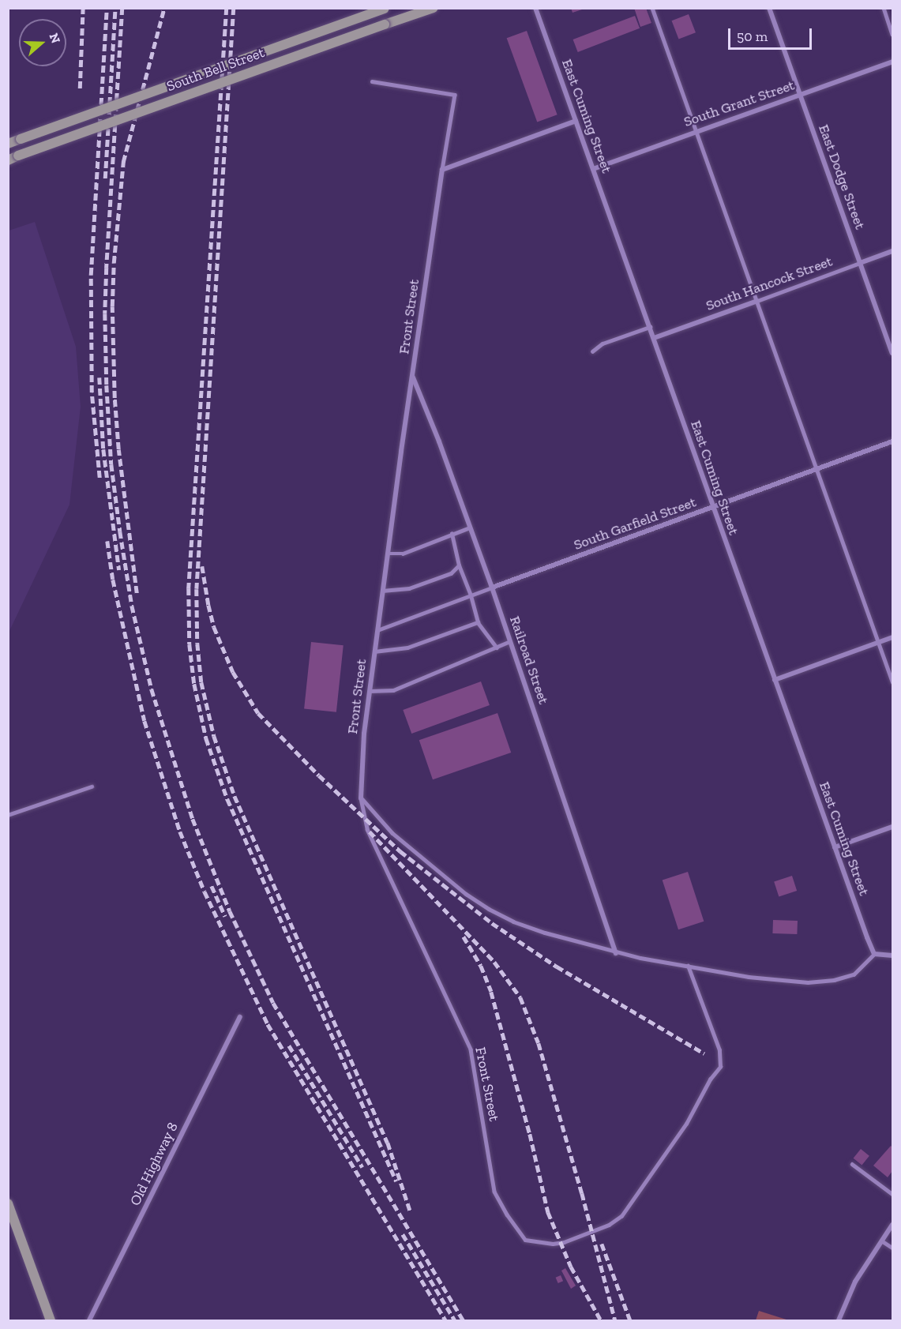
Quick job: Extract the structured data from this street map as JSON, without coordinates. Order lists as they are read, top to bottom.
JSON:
{
  "streets": {
    "main road": ["South Bell Street"],
    "street": [
      "South Grant Street",
      "East Cuming Street",
      "East Dodge Street",
      "South Hancock Street",
      "Front Street",
      "South Garfield Street",
      "Railroad Street",
      "Old Highway 8"
    ]
  },
  "crossings": [
    ["South Grant Street", "East Cuming Street"],
    ["South Grant Street", "East Dodge Street"],
    ["East Cuming Street", "South Hancock Street"],
    ["East Cuming Street", "South Garfield Street"],
    ["East Dodge Street", "South Hancock Street"],
    ["Front Street", "Railroad Street"],
    ["South Garfield Street", "Railroad Street"]
  ],
  "scale_bar": "50 m",
  "north": "right"
}
